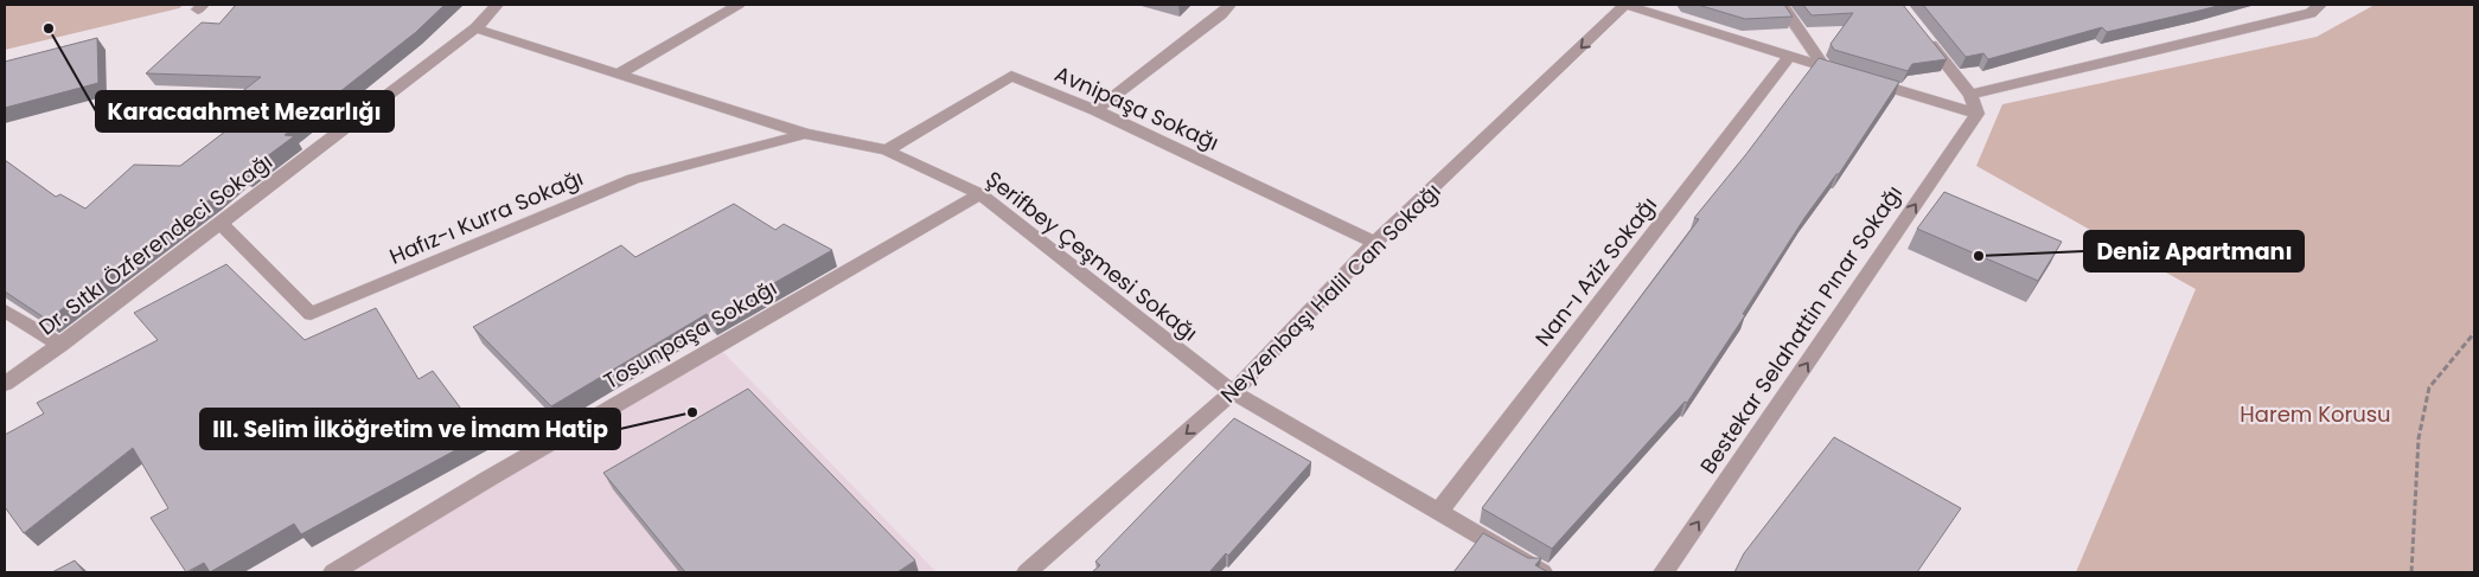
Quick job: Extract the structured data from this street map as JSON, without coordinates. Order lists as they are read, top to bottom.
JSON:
{
  "streets": {
    "street": [
      "Avnipaşa Sokağı",
      "Hafız-ı Kurra Sokağı",
      "Dr. Sıtkı Özferendeci Sokağı",
      "Şerifbey Çeşmesi Sokağı",
      "Nan-ı Aziz Sokağı",
      "Neyzenbaşı Halil Can Sokağı",
      "Bestekar Selahattin Pınar Sokağı",
      "Tosunpaşa Sokağı"
    ]
  },
  "crossings": [
    ["Avnipaşa Sokağı", "Şerifbey Çeşmesi Sokağı"],
    ["Avnipaşa Sokağı", "Neyzenbaşı Halil Can Sokağı"],
    ["Hafız-ı Kurra Sokağı", "Dr. Sıtkı Özferendeci Sokağı"],
    ["Hafız-ı Kurra Sokağı", "Şerifbey Çeşmesi Sokağı"],
    ["Dr. Sıtkı Özferendeci Sokağı", "Şerifbey Çeşmesi Sokağı"],
    ["Şerifbey Çeşmesi Sokağı", "Nan-ı Aziz Sokağı"],
    ["Şerifbey Çeşmesi Sokağı", "Neyzenbaşı Halil Can Sokağı"],
    ["Şerifbey Çeşmesi Sokağı", "Tosunpaşa Sokağı"]
  ],
  "one_way": ["Neyzenbaşı Halil Can Sokağı", "Bestekar Selahattin Pınar Sokağı"],
  "parks": ["Harem Korusu"],
  "places": ["Karacaahmet Mezarlığı", "Deniz Apartmanı", "III. Selim İlköğretim ve İmam Hatip"]
}
